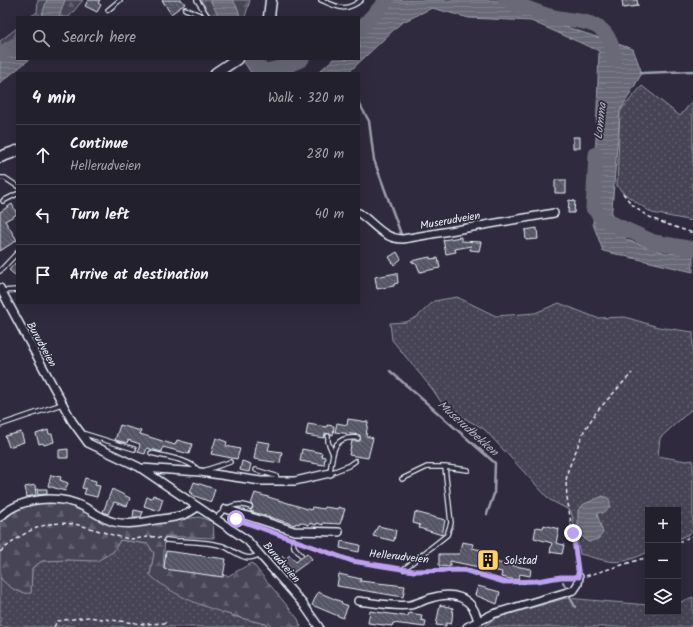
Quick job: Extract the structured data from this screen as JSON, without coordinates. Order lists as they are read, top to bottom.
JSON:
{
  "streets": {
    "street": ["Muserudveien", "Burudveien"],
    "path": ["Hellerudveien"]
  },
  "water": ["Lomma", "Muserudbekken"],
  "places": {
    "building": ["Solstad"]
  },
  "page": {
    "search": "Search here",
    "heading": ["4 min", "Walk · 320 m"],
    "list": [
      ["Continue", "Hellerudveien", "280 m"],
      ["Turn left", "40 m"],
      "Arrive at destination"
    ],
    "map_buttons": ["+", "−"]
  }
}
